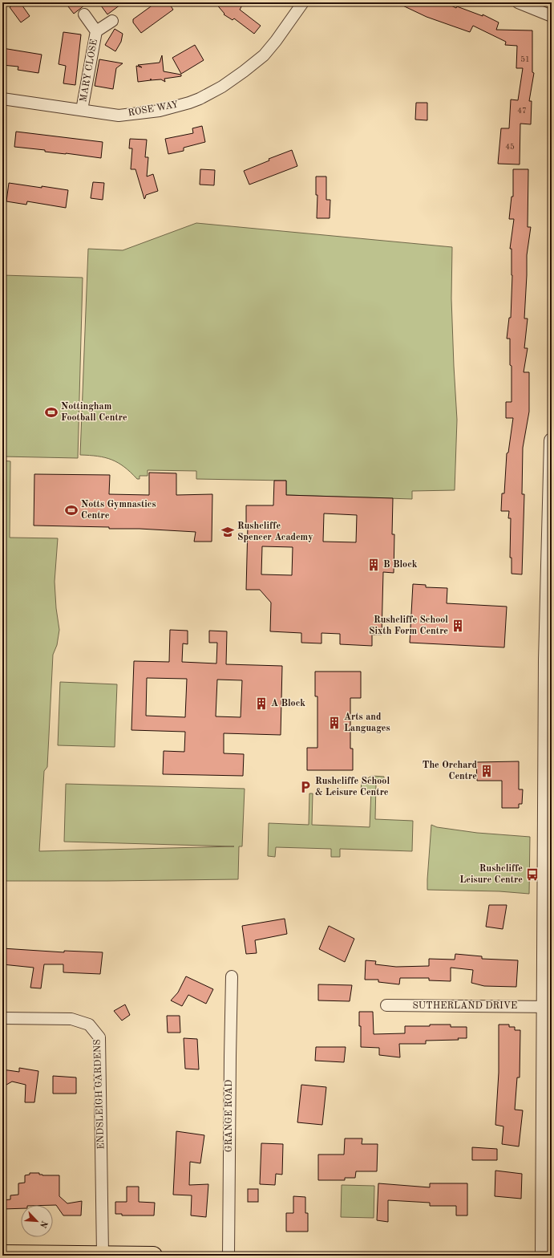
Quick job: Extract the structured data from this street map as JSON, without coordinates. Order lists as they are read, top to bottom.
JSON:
{
  "streets": {
    "street": [
      "MARY CLOSE",
      "ROSE WAY",
      "SUTHERLAND DRIVE",
      "ENDSLEIGH GARDENS",
      "GRANGE ROAD"
    ]
  },
  "crossings": [
    ["MARY CLOSE", "ROSE WAY"]
  ],
  "places": {
    "sports": ["Nottingham Football Centre", "Notts Gymnastics Centre"],
    "school or university": ["Rushcliffe Spencer Academy"],
    "building": [
      "B Block",
      "Rushcliffe School Sixth Form Centre",
      "A Block",
      "Arts and Languages",
      "The Orchard Centre"
    ],
    "parking": ["Rushcliffe School & Leisure Centre"],
    "bus stop": ["Rushcliffe Leisure Centre"]
  },
  "house_numbers": ["51", "47", "45"],
  "north": "bottom right"
}
